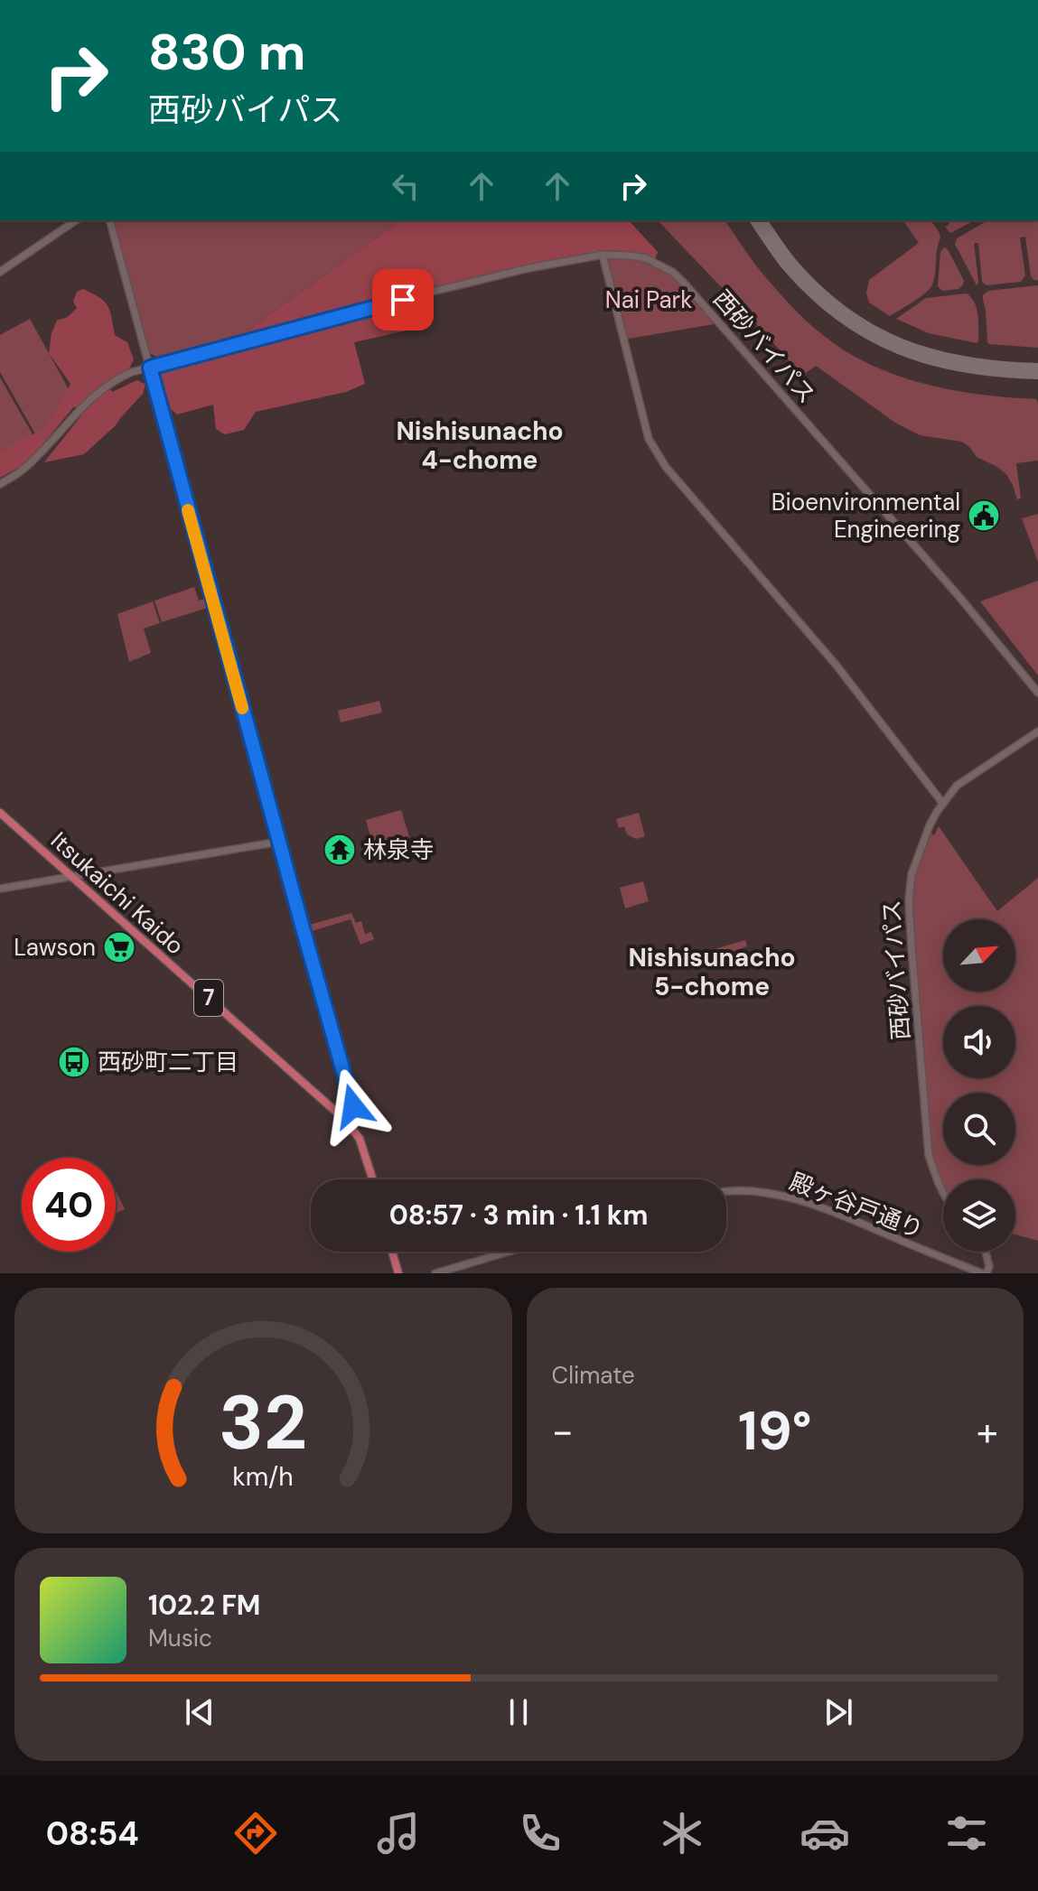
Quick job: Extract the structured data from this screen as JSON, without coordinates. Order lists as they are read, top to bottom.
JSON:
{
  "streets": {
    "main road": ["Itsukaichi Kaido", "7"],
    "street": ["西砂バイパス", "殿ヶ谷戸通り"]
  },
  "districts": ["Nishisunacho 4-chome", "Nishisunacho 5-chome"],
  "parks": ["Nai Park"],
  "places": {
    "public building": ["Bioenvironmental Engineering"],
    "temple": ["林泉寺"],
    "supermarket": ["Lawson"],
    "bus stop": ["西砂町二丁目"]
  },
  "north": "top right",
  "page": {
    "turn": ["830 m", "西砂バイパス"],
    "limit": "40",
    "trip": "08:57 · 3 min · 1.1 km",
    "tile": "Climate",
    "heat": ["−", "19°", "+"],
    "song": ["102.2 FM", "Music"],
    "tabs": "08:54",
    "gauge": ["32", "km/h"]
  }
}
